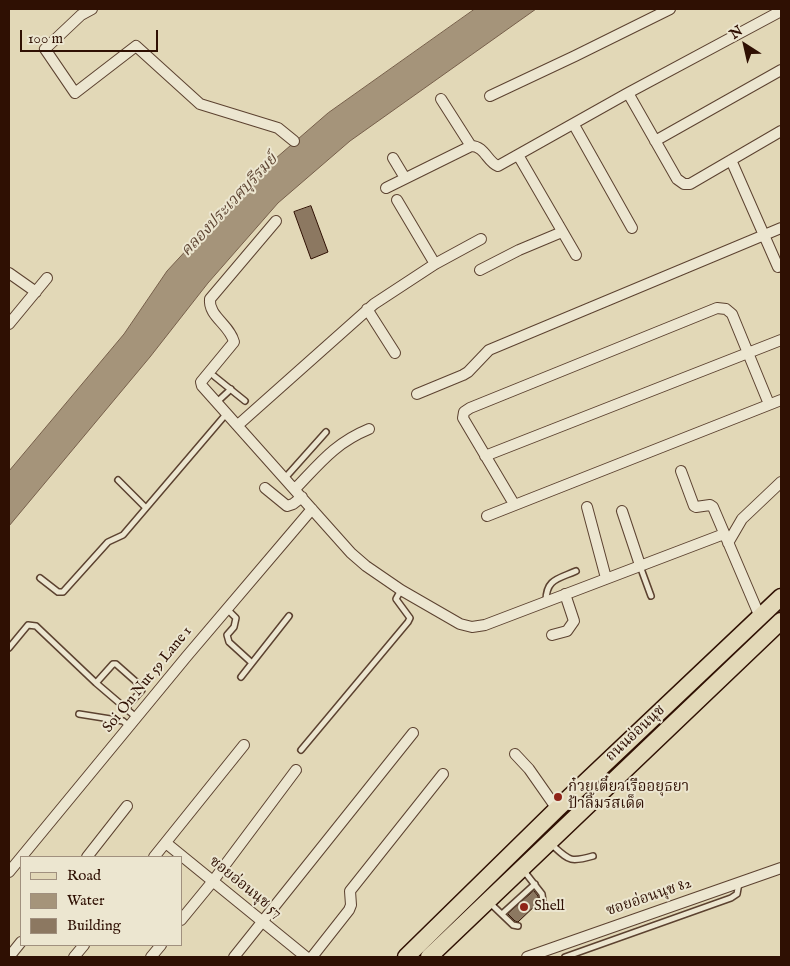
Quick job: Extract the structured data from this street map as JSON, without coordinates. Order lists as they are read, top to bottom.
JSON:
{
  "streets": {
    "main road": ["ถนนอ่อนนุช"],
    "street": ["Soi On Nut 59 Lane 1", "ซอยอ่อนนุช 57", "ซอยอ่อนนุช 82"]
  },
  "water": ["คลองประเวศบุรีรมย์"],
  "places": ["ก๋วยเตี๋ยวเรืออยุธยา ป้าลิ้มรสเด็ด", "Shell"],
  "legend": ["Road", "Water", "Building"],
  "scale_bar": "100 m",
  "north": "top left"
}
